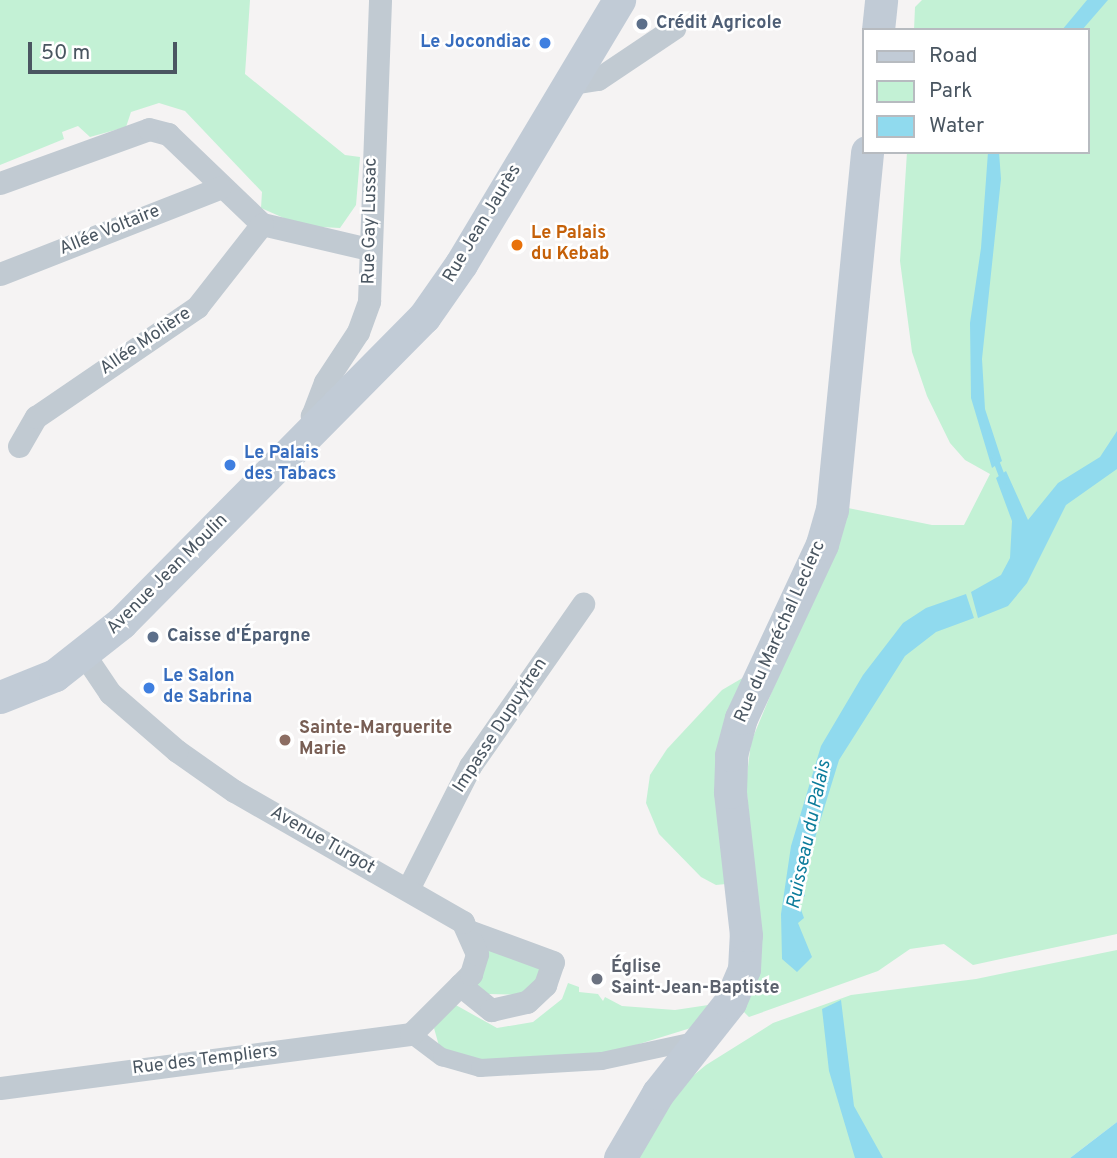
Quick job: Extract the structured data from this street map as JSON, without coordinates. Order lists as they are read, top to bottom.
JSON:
{
  "streets": {
    "main road": ["Rue Jean Jaurès", "Avenue Jean Moulin", "Rue du Maréchal Leclerc"],
    "street": [
      "Rue Gay Lussac",
      "Allée Voltaire",
      "Allée Molière",
      "Impasse Dupuytren",
      "Avenue Turgot",
      "Rue des Templiers"
    ]
  },
  "crossings": [
    ["Rue Gay Lussac", "Rue Jean Jaurès"],
    ["Rue Gay Lussac", "Avenue Jean Moulin"],
    ["Rue Jean Jaurès", "Avenue Jean Moulin"],
    ["Avenue Jean Moulin", "Avenue Turgot"],
    ["Impasse Dupuytren", "Avenue Turgot"]
  ],
  "water": ["Ruisseau du Palais"],
  "places": [
    "Crédit Agricole",
    "Le Jocondiac",
    "Le Palais du Kebab",
    "Le Palais des Tabacs",
    "Caisse d'Épargne",
    "Le Salon de Sabrina",
    "Sainte-Marguerite Marie",
    "Église Saint-Jean-Baptiste"
  ],
  "legend": ["Road", "Park", "Water"],
  "scale_bar": "50 m"
}
